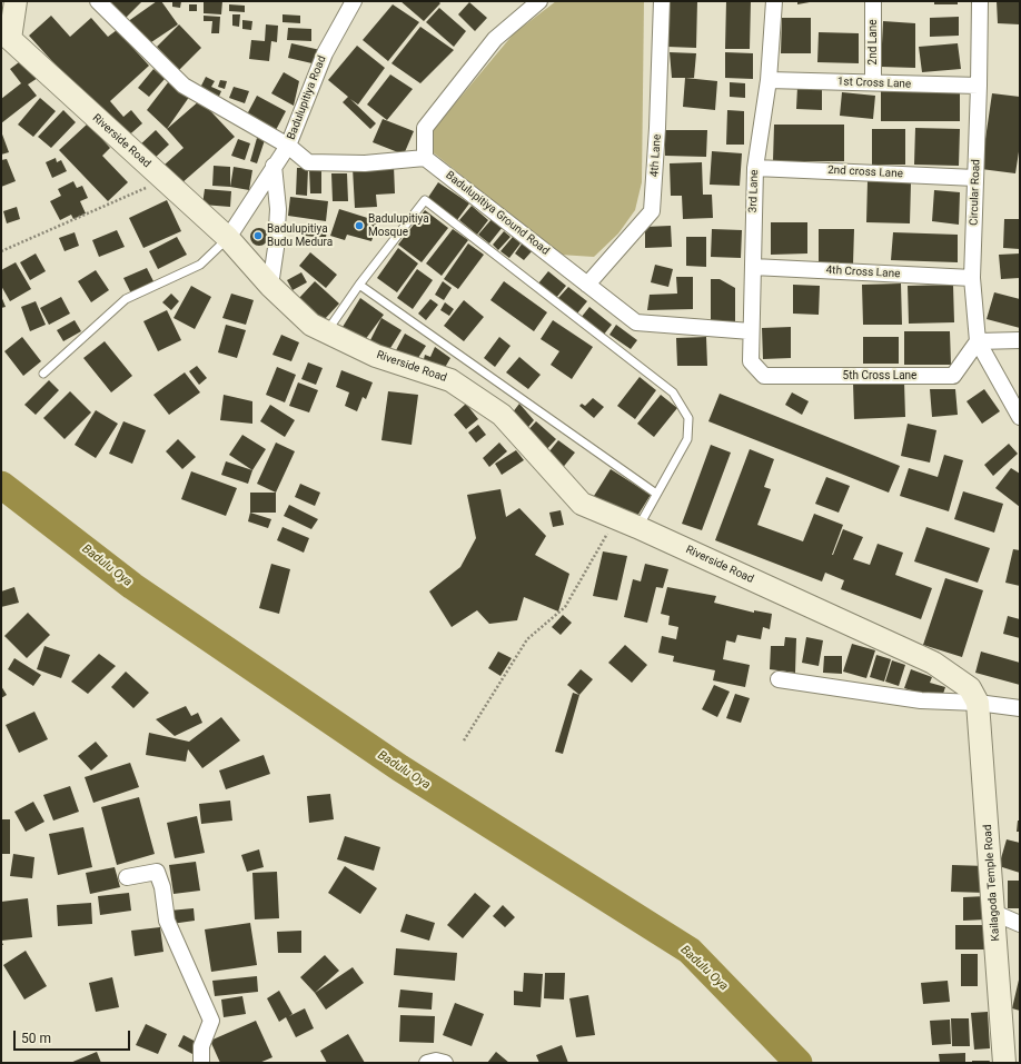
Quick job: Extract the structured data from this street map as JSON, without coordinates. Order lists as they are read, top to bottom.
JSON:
{
  "streets": {
    "street": [
      "2nd Lane",
      "1st Cross Lane",
      "Badulupitiya Road",
      "Riverside Road",
      "4th Lane",
      "2nd cross Lane",
      "3rd Lane",
      "Circular Road",
      "Badulupitiya Ground Road",
      "4th Cross Lane",
      "5th Cross Lane",
      "Kailagoda Temple Road"
    ]
  },
  "crossings": [
    ["2nd Lane", "1st Cross Lane"],
    ["1st Cross Lane", "3rd Lane"],
    ["1st Cross Lane", "Circular Road"],
    ["Badulupitiya Road", "Riverside Road"],
    ["Riverside Road", "Kailagoda Temple Road"],
    ["4th Lane", "Badulupitiya Ground Road"],
    ["2nd cross Lane", "3rd Lane"],
    ["2nd cross Lane", "Circular Road"],
    ["3rd Lane", "Badulupitiya Ground Road"],
    ["3rd Lane", "4th Cross Lane"],
    ["3rd Lane", "5th Cross Lane"],
    ["Circular Road", "4th Cross Lane"],
    ["Circular Road", "5th Cross Lane"]
  ],
  "water": ["Badulu Oya"],
  "places": ["Badulupitiya Mosque", "Badulupitiya Budu Medura"],
  "scale_bar": "50 m"
}
